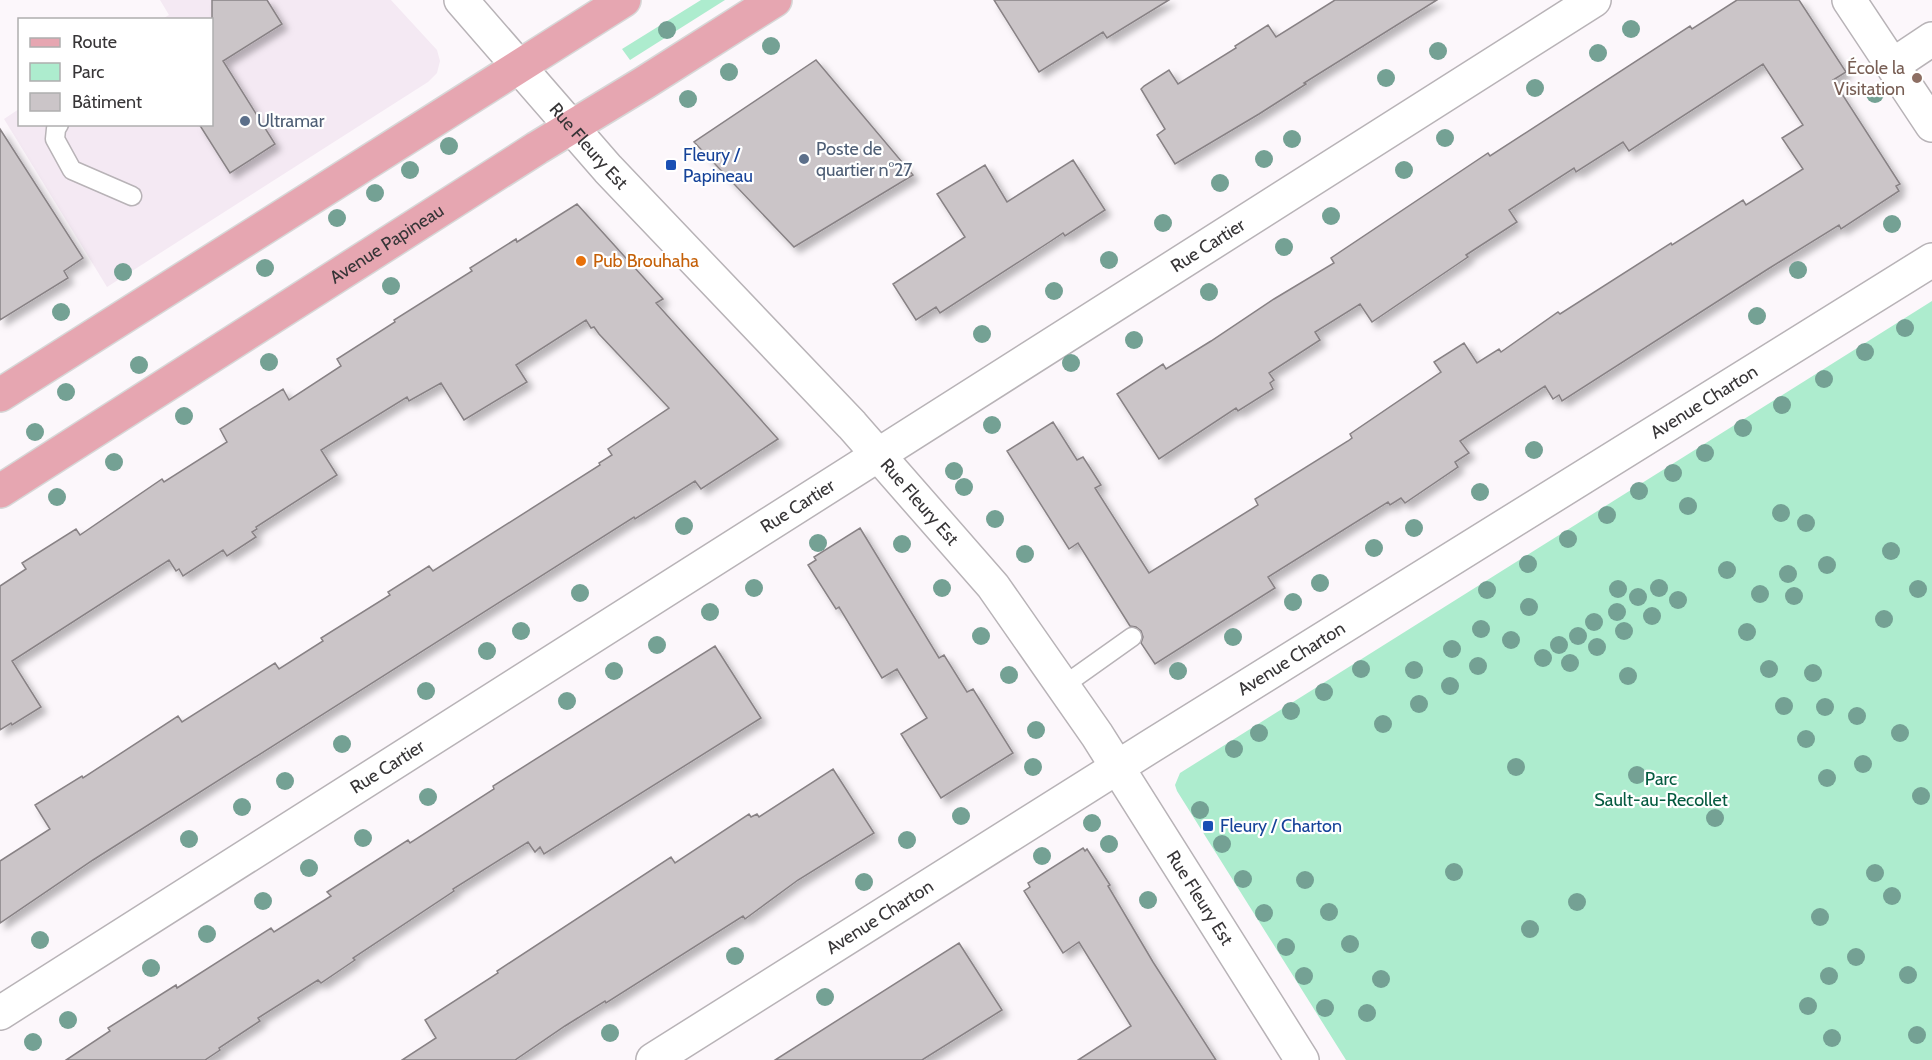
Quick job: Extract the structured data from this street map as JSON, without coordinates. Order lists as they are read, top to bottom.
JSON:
{
  "streets": {
    "main road": ["Avenue Papineau"],
    "street": ["Rue Fleury Est", "Rue Cartier", "Avenue Charton"]
  },
  "crossings": [
    ["Rue Fleury Est", "Avenue Papineau"],
    ["Rue Fleury Est", "Rue Cartier"],
    ["Rue Fleury Est", "Avenue Charton"]
  ],
  "parks": ["Parc Sault-au-Recollet"],
  "places": {
    "other": [
      "École la Visitation",
      "Ultramar",
      "Poste de quartier n°27",
      "Pub Brouhaha"
    ],
    "transit": ["Fleury / Papineau", "Fleury / Charton"]
  },
  "legend": ["Route", "Parc", "Bâtiment"]
}
